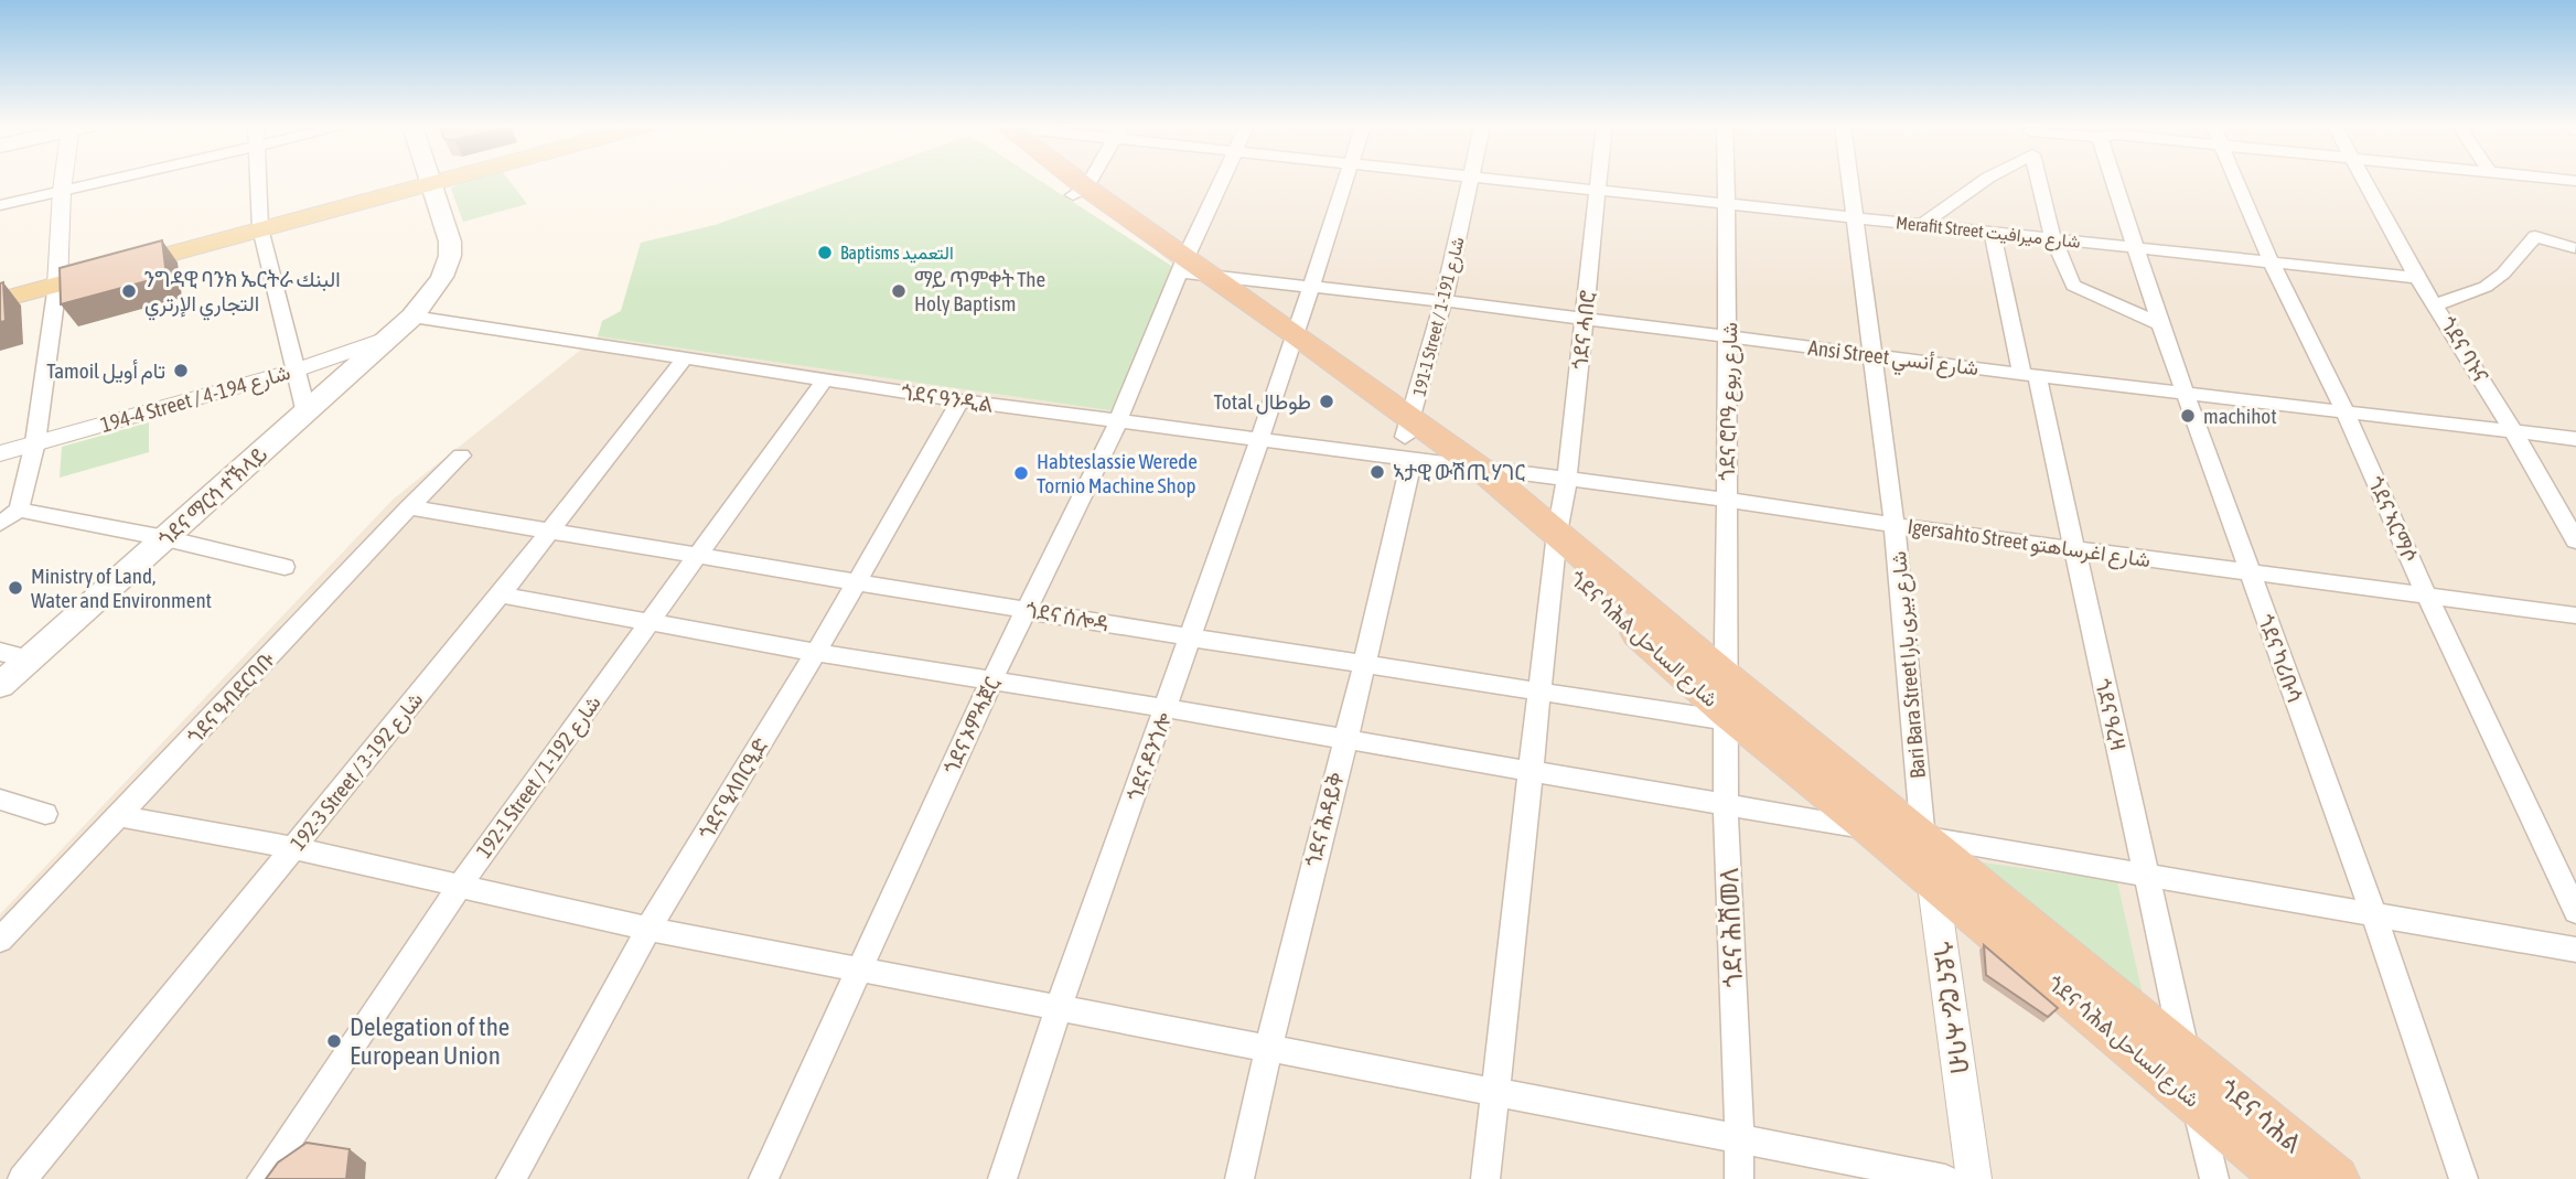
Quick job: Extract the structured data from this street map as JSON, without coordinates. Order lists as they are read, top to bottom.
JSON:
{
  "streets": {
    "highway": ["ጎደና ሳሕል شارع الساحل", "ጎደና ሳሕል"],
    "main road": ["ጎደና ማርሳ ተኽላይ"],
    "street": [
      "Merafit Street شارع ميرافيت",
      "191-1 Street / شارع 191-1",
      "ጎደና ሓበሮ",
      "ጎደና ባኑና",
      "Ansi Street شارع أنسي",
      "194-4 Street / شارع 194-4",
      "ጎደና ዓንዲል",
      "ጎደና ሮቦዓ شارع ربوع",
      "ጎደና ኣርማሶ",
      "Igersahto Street شارع اغرساهتو",
      "ጎደና ሰሎዳ",
      "ጎደና ካሪቡሳ",
      "Bari Bara Street شارع بيرى بارا",
      "ጎደና ዓብደርባቡ",
      "ጎደና ዓረዛ",
      "ጎደና ኦምሓጀር",
      "ጎደና ዶንጎሎ",
      "192-3 Street / شارع 192-3",
      "192-1 Street / شارع 192-1",
      "ጎደና ዒላበርዒድ",
      "ጎደና ሕዳይቅ",
      "ጎደና ሕሽመለ",
      "ጎደና ሮራ ሓባብ"
    ]
  },
  "crossings": [
    ["Merafit Street شارع ميرافيت", "ጎደና ሓበሮ"],
    ["Merafit Street شارع ميرافيت", "ጎደና ባኑና"],
    ["Merafit Street شارع ميرافيت", "ጎደና ሮቦዓ شارع ربوع"],
    ["Merafit Street شارع ميرافيت", "ጎደና ኣርማሶ"],
    ["Merafit Street شارع ميرافيت", "ጎደና ካሪቡሳ"],
    ["Merafit Street شارع ميرافيت", "Bari Bara Street شارع بيرى بارا"],
    ["Merafit Street شارع ميرافيت", "ጎደና ዓረዛ"],
    ["191-1 Street / شارع 191-1", "Ansi Street شارع أنسي"],
    ["191-1 Street / شارع 191-1", "ጎደና ዓንዲል"],
    ["191-1 Street / شارع 191-1", "ጎደና ሳሕል شارع الساحل"],
    ["191-1 Street / شارع 191-1", "ጎደና ሕዳይቅ"],
    ["ጎደና ሓበሮ", "Ansi Street شارع أنسي"],
    ["ጎደና ሓበሮ", "Igersahto Street شارع اغرساهتو"],
    ["ጎደና ሓበሮ", "ጎደና ሰሎዳ"],
    ["ጎደና ሓበሮ", "ጎደና ሳሕል شارع الساحل"],
    ["ጎደና ባኑና", "Ansi Street شارع أنسي"],
    ["Ansi Street شارع أنسي", "ጎደና ሮቦዓ شارع ربوع"],
    ["Ansi Street شارع أنسي", "ጎደና ኣርማሶ"],
    ["Ansi Street شارع أنسي", "ጎደና ሳሕል شارع الساحل"],
    ["Ansi Street شارع أنسي", "ጎደና ካሪቡሳ"],
    ["Ansi Street شارع أنسي", "Bari Bara Street شارع بيرى بارا"],
    ["Ansi Street شارع أنسي", "ጎደና ዓረዛ"],
    ["Ansi Street شارع أنسي", "ጎደና ኦምሓጀር"],
    ["Ansi Street شارع أنسي", "ጎደና ዶንጎሎ"],
    ["194-4 Street / شارع 194-4", "ጎደና ማርሳ ተኽላይ"],
    ["ጎደና ዓንዲል", "ጎደና ማርሳ ተኽላይ"],
    ["ጎደና ዓንዲል", "Igersahto Street شارع اغرساهتو"],
    ["ጎደና ዓንዲል", "ጎደና ሳሕል شارع الساحل"],
    ["ጎደና ዓንዲል", "ጎደና ኦምሓጀር"],
    ["ጎደና ዓንዲል", "ጎደና ዶንጎሎ"],
    ["ጎደና ዓንዲል", "192-3 Street / شارع 192-3"],
    ["ጎደና ዓንዲል", "192-1 Street / شارع 192-1"],
    ["ጎደና ዓንዲል", "ጎደና ዒላበርዒድ"],
    ["ጎደና ዓንዲል", "ጎደና ሕዳይቅ"],
    ["ጎደና ሮቦዓ شارع ربوع", "Igersahto Street شارع اغرساهتو"],
    ["ጎደና ሮቦዓ شارع ربوع", "ጎደና ሳሕል شارع الساحل"],
    ["ጎደና ሮቦዓ شارع ربوع", "ጎደና ሕሽመለ"],
    ["ጎደና ኣርማሶ", "Igersahto Street شارع اغرساهتو"],
    ["Igersahto Street شارع اغرساهتو", "ጎደና ሳሕል شارع الساحل"],
    ["Igersahto Street شارع اغرساهتو", "ጎደና ካሪቡሳ"],
    ["Igersahto Street شارع اغرساهتو", "Bari Bara Street شارع بيرى بارا"],
    ["Igersahto Street شارع اغرساهتو", "ጎደና ዓረዛ"],
    ["ጎደና ሰሎዳ", "ጎደና ሳሕል شارع الساحل"],
    ["ጎደና ሰሎዳ", "ጎደና ዓብደርባቡ"],
    ["ጎደና ሰሎዳ", "ጎደና ኦምሓጀር"],
    ["ጎደና ሰሎዳ", "ጎደና ዶንጎሎ"],
    ["ጎደና ሰሎዳ", "192-3 Street / شارع 192-3"],
    ["ጎደና ሰሎዳ", "192-1 Street / شارع 192-1"],
    ["ጎደና ሰሎዳ", "ጎደና ዒላበርዒድ"],
    ["ጎደና ሰሎዳ", "ጎደና ሕዳይቅ"],
    ["ጎደና ሰሎዳ", "ጎደና ሕሽመለ"],
    ["ጎደና ሳሕል شارع الساحل", "Bari Bara Street شارع بيرى بارا"],
    ["ጎደና ሳሕል شارع الساحل", "ጎደና ዓረዛ"],
    ["ጎደና ሳሕል شارع الساحل", "ጎደና ኦምሓጀር"],
    ["ጎደና ሳሕል شارع الساحل", "ጎደና ዶንጎሎ"],
    ["ጎደና ሳሕል شارع الساحل", "ጎደና ሕዳይቅ"],
    ["ጎደና ሳሕል شارع الساحل", "ጎደና ሕሽመለ"],
    ["ጎደና ሳሕል شارع الساحل", "ጎደና ሮራ ሓባብ"],
    ["ጎደና ሳሕል شارع الساحل", "ጎደና ሳሕል"],
    ["Bari Bara Street شارع بيرى بارا", "ጎደና ሮራ ሓባብ"],
    ["ጎደና ዓረዛ", "ጎደና ሳሕል"]
  ],
  "places": [
    "Baptisms التعميد",
    "ንግዳዊ ባንክ ኤርትራ البنك التجاري الإرتري",
    "ማይ ጥምቀት The Holy Baptism",
    "Tamoil تام أويل",
    "Total طوطال",
    "machihot",
    "ኣታዊ ውሽጢ ሃገር",
    "Habteslassie Werede Tornio Machine Shop",
    "Ministry of Land, Water and Environment",
    "Delegation of the European Union"
  ]
}
